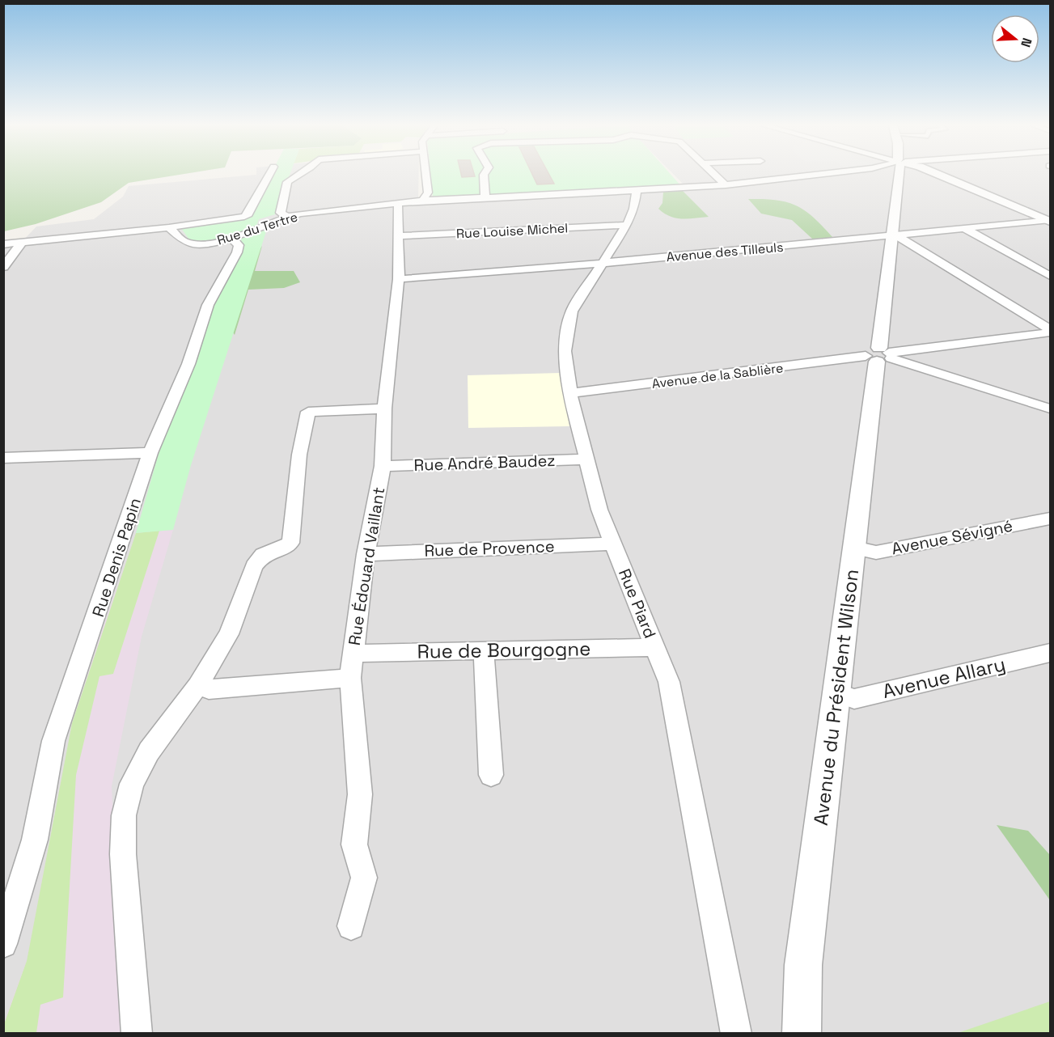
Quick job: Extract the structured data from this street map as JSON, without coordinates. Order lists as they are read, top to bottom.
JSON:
{
  "streets": {
    "street": [
      "Rue du Tertre",
      "Rue Louise Michel",
      "Avenue des Tilleuls",
      "Avenue de la Sablière",
      "Rue André Baudez",
      "Avenue Sévigné",
      "Rue de Provence",
      "Rue Denis Papin",
      "Rue Édouard Vaillant",
      "Rue Piard",
      "Rue de Bourgogne",
      "Avenue Allary",
      "Avenue du Président Wilson"
    ]
  },
  "crossings": [
    ["Rue du Tertre", "Rue Denis Papin"],
    ["Rue du Tertre", "Rue Édouard Vaillant"],
    ["Rue du Tertre", "Rue Piard"],
    ["Rue Louise Michel", "Rue Édouard Vaillant"],
    ["Rue Louise Michel", "Rue Piard"],
    ["Avenue des Tilleuls", "Rue Édouard Vaillant"],
    ["Avenue des Tilleuls", "Rue Piard"],
    ["Avenue des Tilleuls", "Avenue du Président Wilson"],
    ["Avenue de la Sablière", "Rue Piard"],
    ["Avenue de la Sablière", "Avenue du Président Wilson"],
    ["Rue André Baudez", "Rue Édouard Vaillant"],
    ["Rue André Baudez", "Rue Piard"],
    ["Avenue Sévigné", "Avenue du Président Wilson"],
    ["Rue de Provence", "Rue Édouard Vaillant"],
    ["Rue de Provence", "Rue Piard"],
    ["Rue Édouard Vaillant", "Rue de Bourgogne"],
    ["Rue Piard", "Rue de Bourgogne"],
    ["Avenue Allary", "Avenue du Président Wilson"]
  ],
  "north": "right"
}
